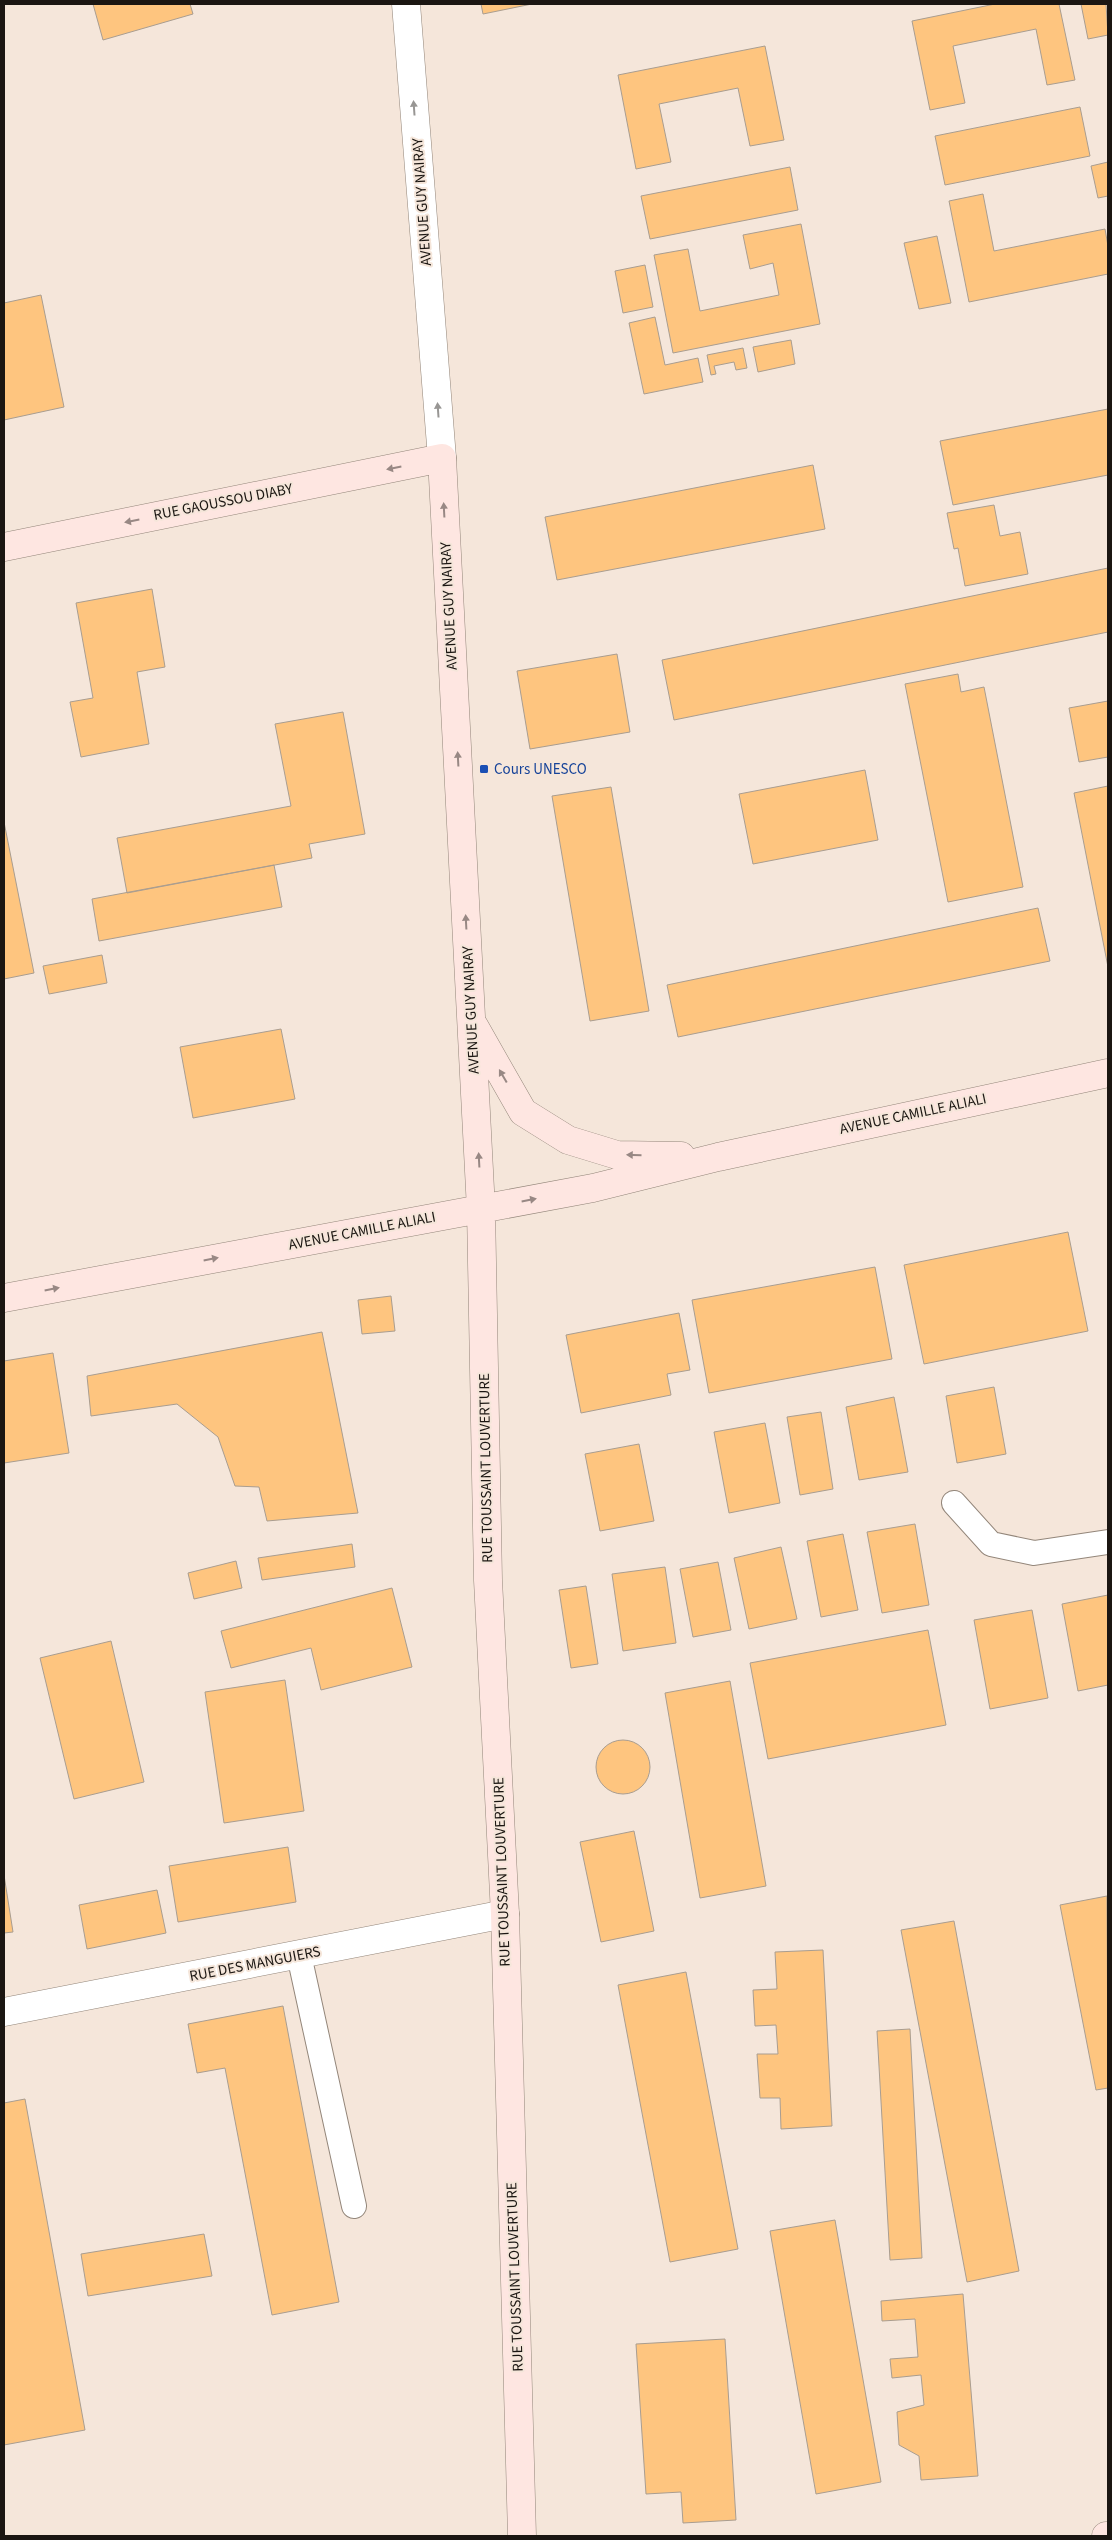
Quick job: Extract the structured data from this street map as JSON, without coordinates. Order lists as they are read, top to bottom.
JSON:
{
  "streets": {
    "main road": [
      "AVENUE GUY NAIRAY",
      "RUE GAOUSSOU DIABY",
      "AVENUE CAMILLE ALIALI",
      "RUE TOUSSAINT LOUVERTURE"
    ],
    "street": ["RUE DES MANGUIERS"]
  },
  "crossings": [
    ["AVENUE GUY NAIRAY", "RUE GAOUSSOU DIABY"],
    ["AVENUE GUY NAIRAY", "AVENUE CAMILLE ALIALI"],
    ["AVENUE GUY NAIRAY", "RUE TOUSSAINT LOUVERTURE"],
    ["AVENUE CAMILLE ALIALI", "RUE TOUSSAINT LOUVERTURE"],
    ["RUE TOUSSAINT LOUVERTURE", "RUE DES MANGUIERS"]
  ],
  "one_way": ["AVENUE GUY NAIRAY", "RUE GAOUSSOU DIABY"],
  "places": {
    "transit": ["Cours UNESCO"]
  }
}
